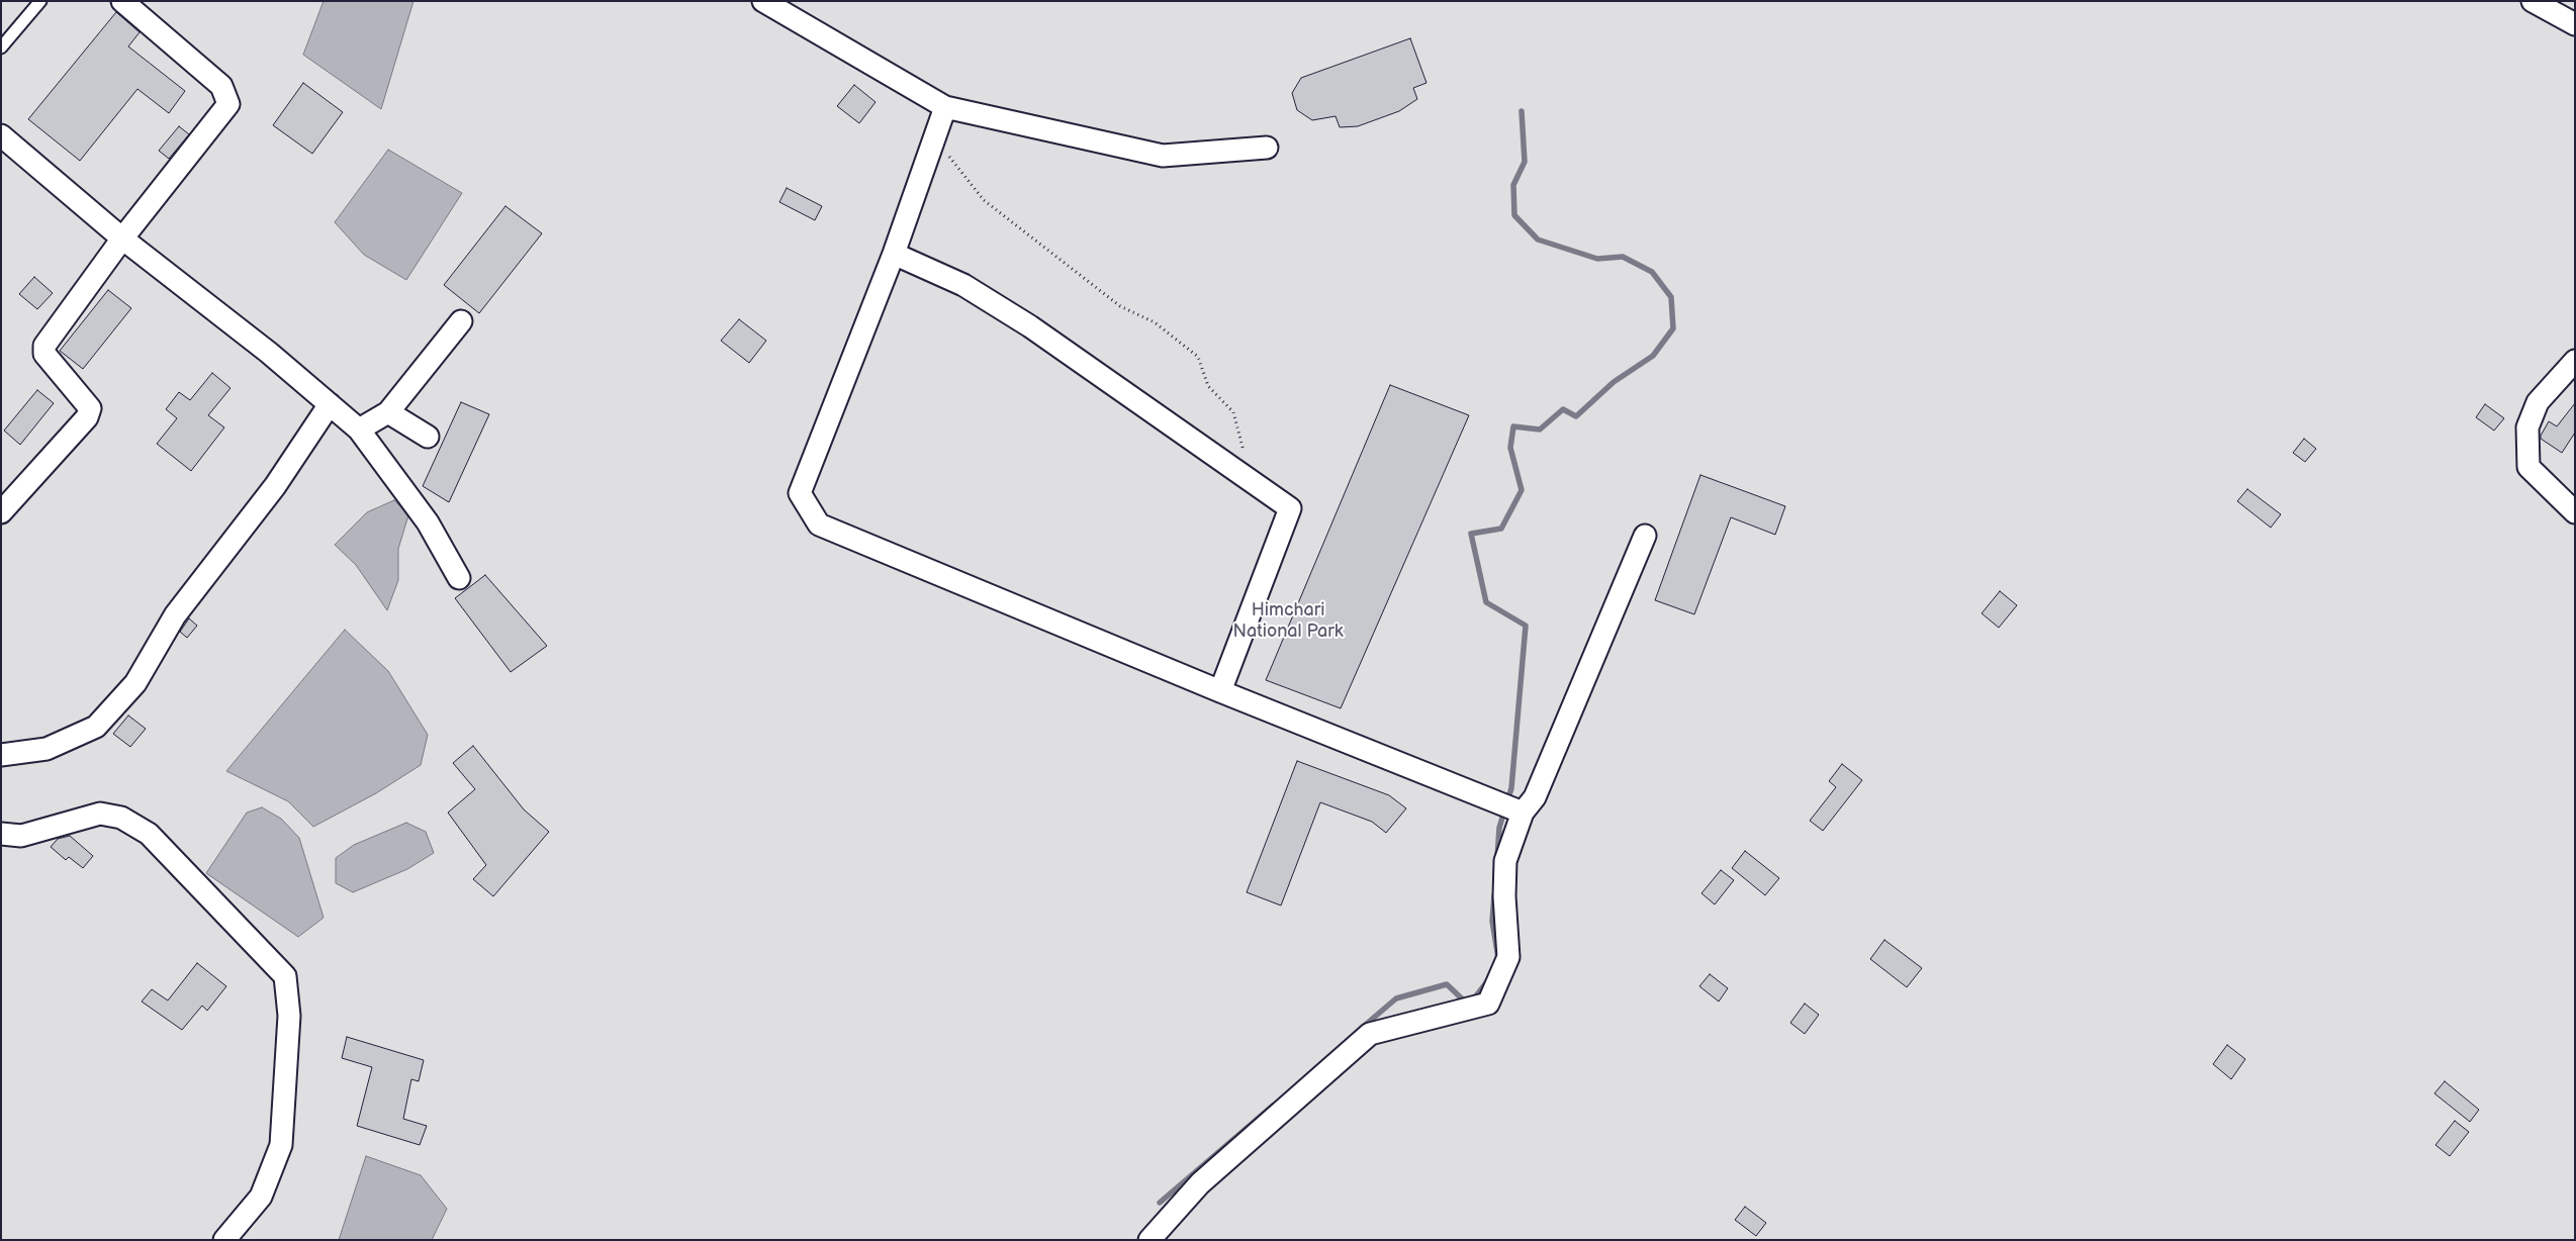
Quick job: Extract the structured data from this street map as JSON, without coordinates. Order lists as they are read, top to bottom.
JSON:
{
  "parks": ["Himchari National Park"]
}
